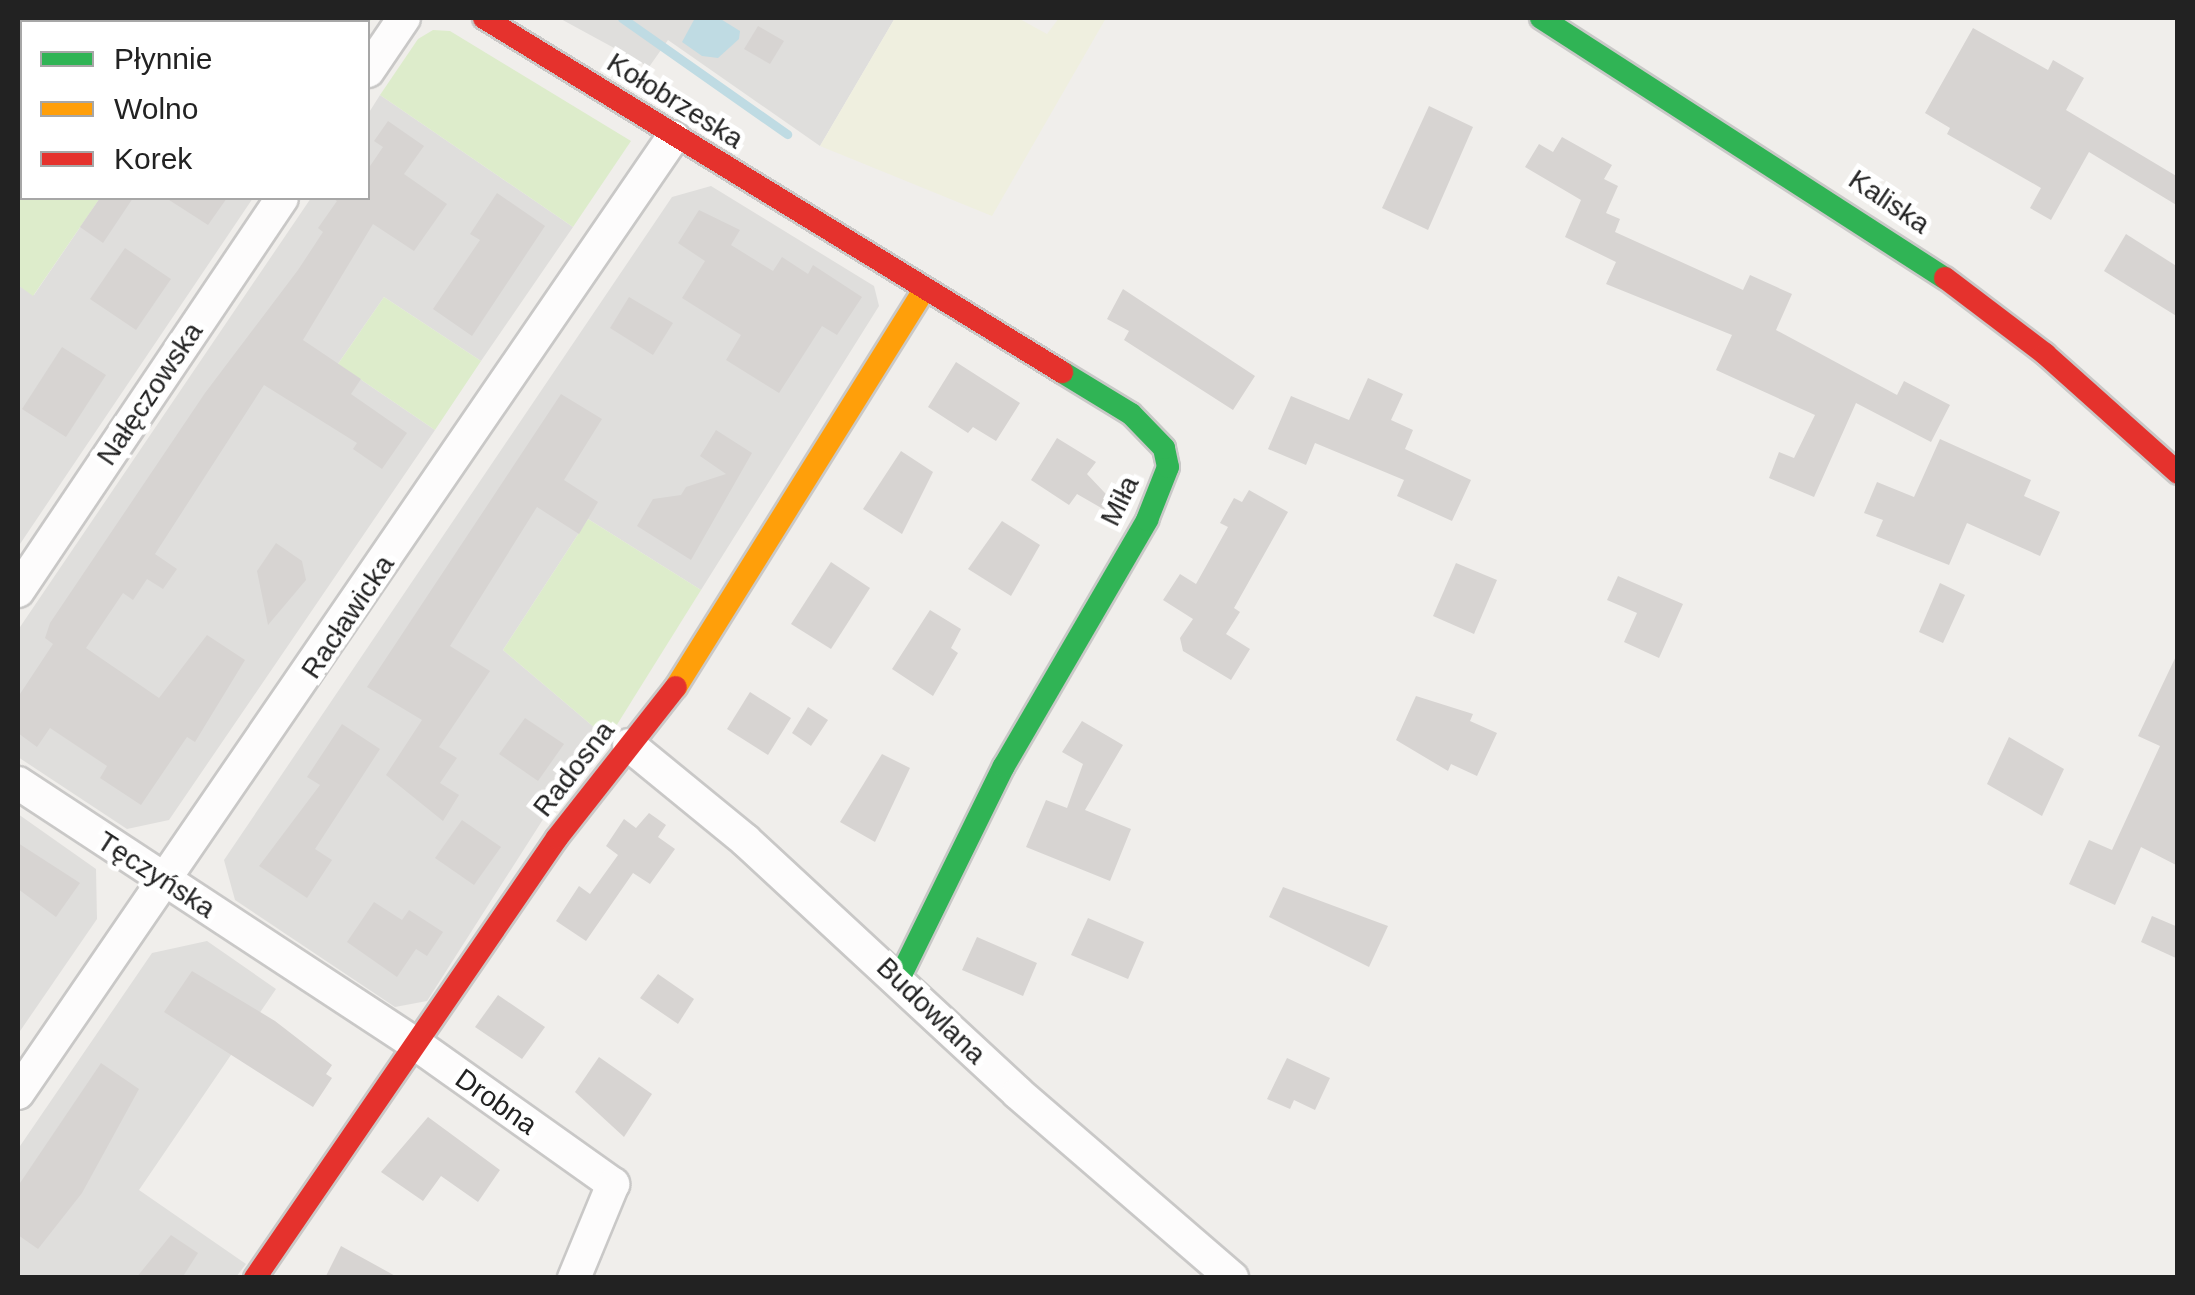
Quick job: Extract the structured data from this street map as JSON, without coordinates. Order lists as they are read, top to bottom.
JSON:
{
  "streets": {
    "street": [
      "Kołobrzeska",
      "Kaliska",
      "Nałęczowska",
      "Miła",
      "Racławicka",
      "Radosna",
      "Tęczyńska",
      "Budowlana",
      "Drobna"
    ]
  },
  "crossings": [
    ["Kołobrzeska", "Miła"],
    ["Kołobrzeska", "Racławicka"],
    ["Miła", "Radosna"],
    ["Miła", "Budowlana"],
    ["Racławicka", "Tęczyńska"],
    ["Radosna", "Budowlana"],
    ["Radosna", "Drobna"],
    ["Tęczyńska", "Drobna"]
  ],
  "legend": ["Płynnie", "Wolno", "Korek"]
}
